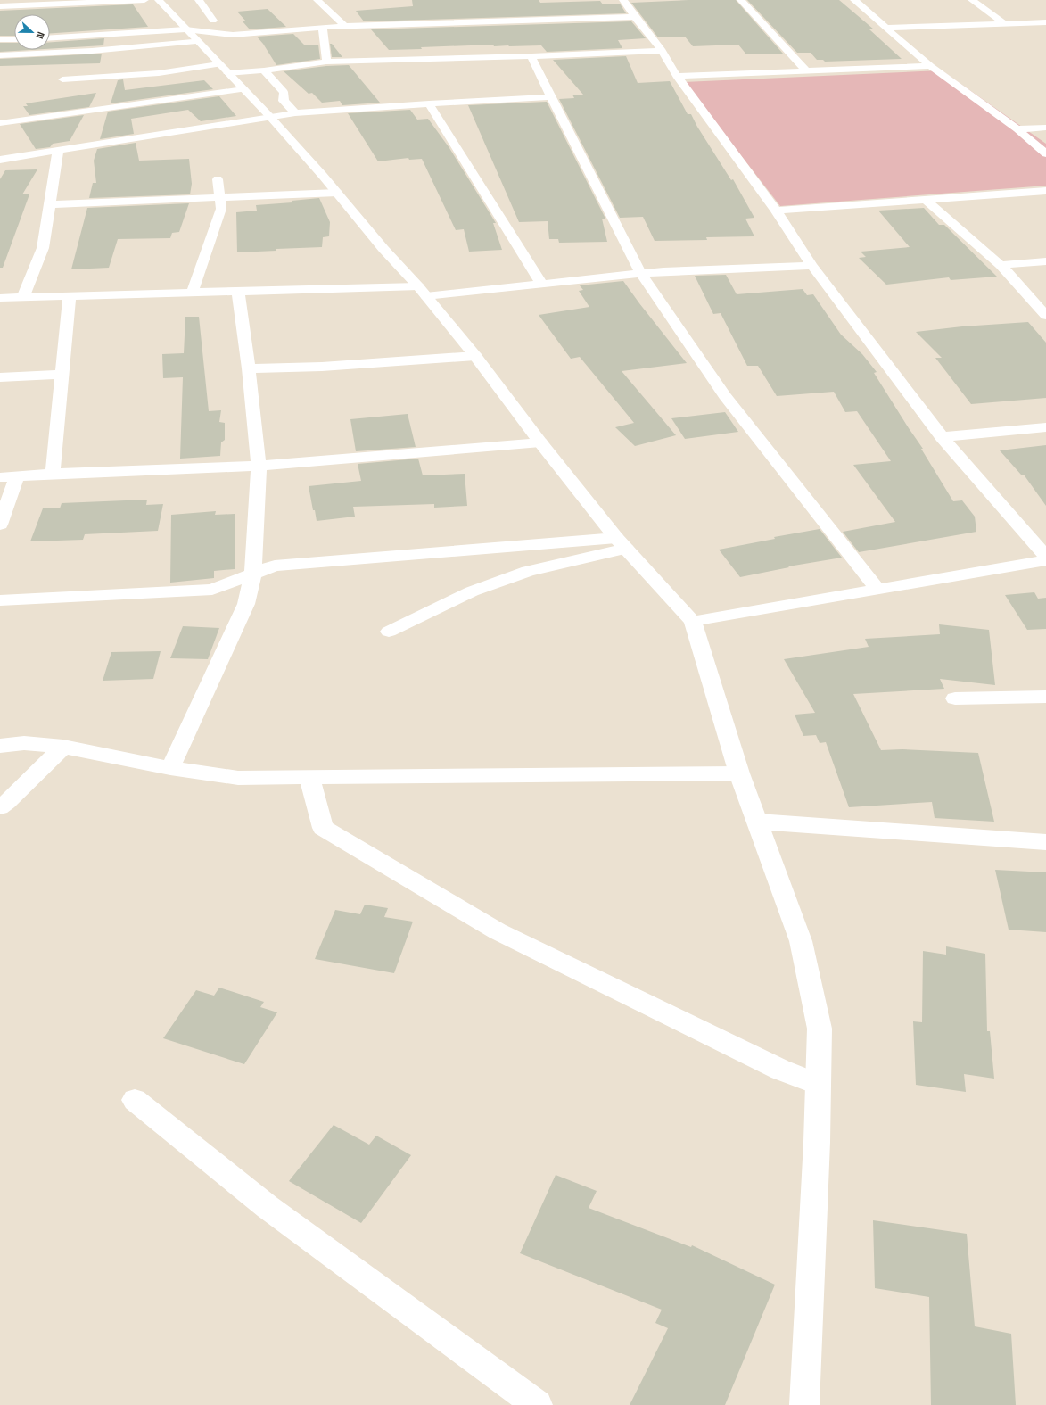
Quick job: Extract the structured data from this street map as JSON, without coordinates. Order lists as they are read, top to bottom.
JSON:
{
  "north": "right"
}
